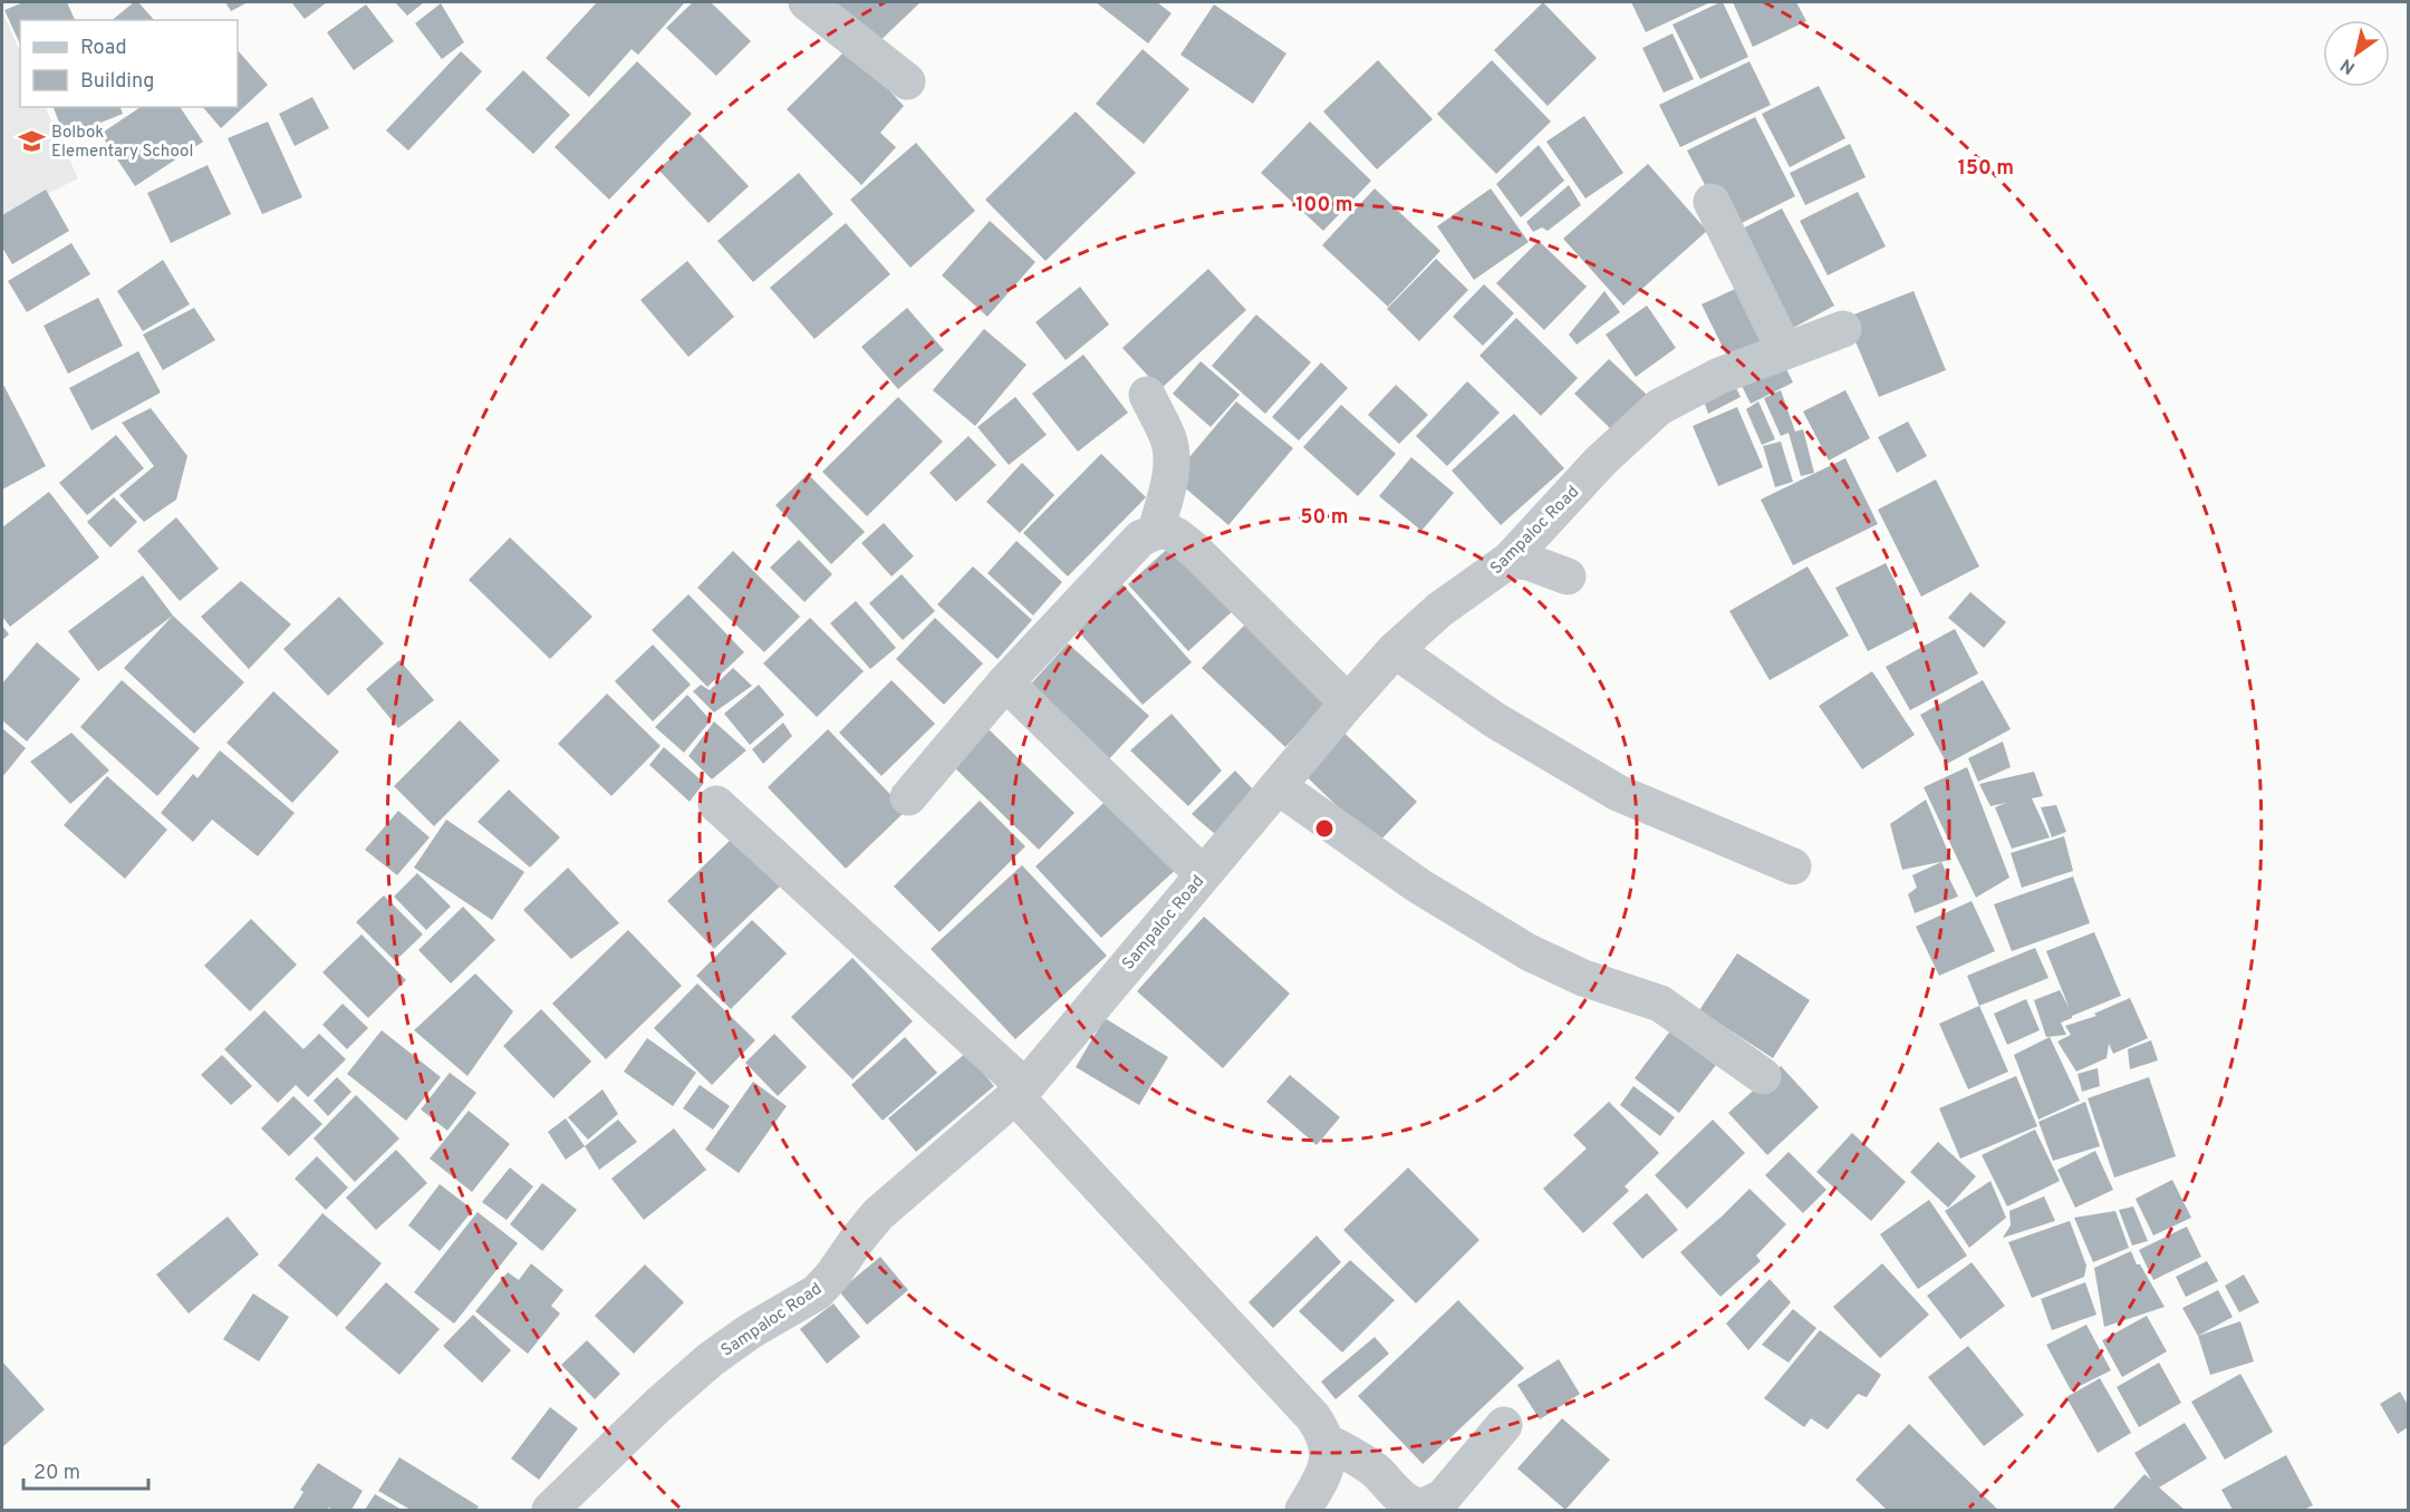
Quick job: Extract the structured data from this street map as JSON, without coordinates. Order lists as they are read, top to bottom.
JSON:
{
  "streets": {
    "street": ["Sampaloc Road"]
  },
  "places": {
    "school or university": ["Bolbok Elementary School"]
  },
  "legend": ["Road", "Building"],
  "scale_bar": "20 m",
  "north": "bottom left",
  "rings": ["150 m", "100 m", "50 m"]
}
